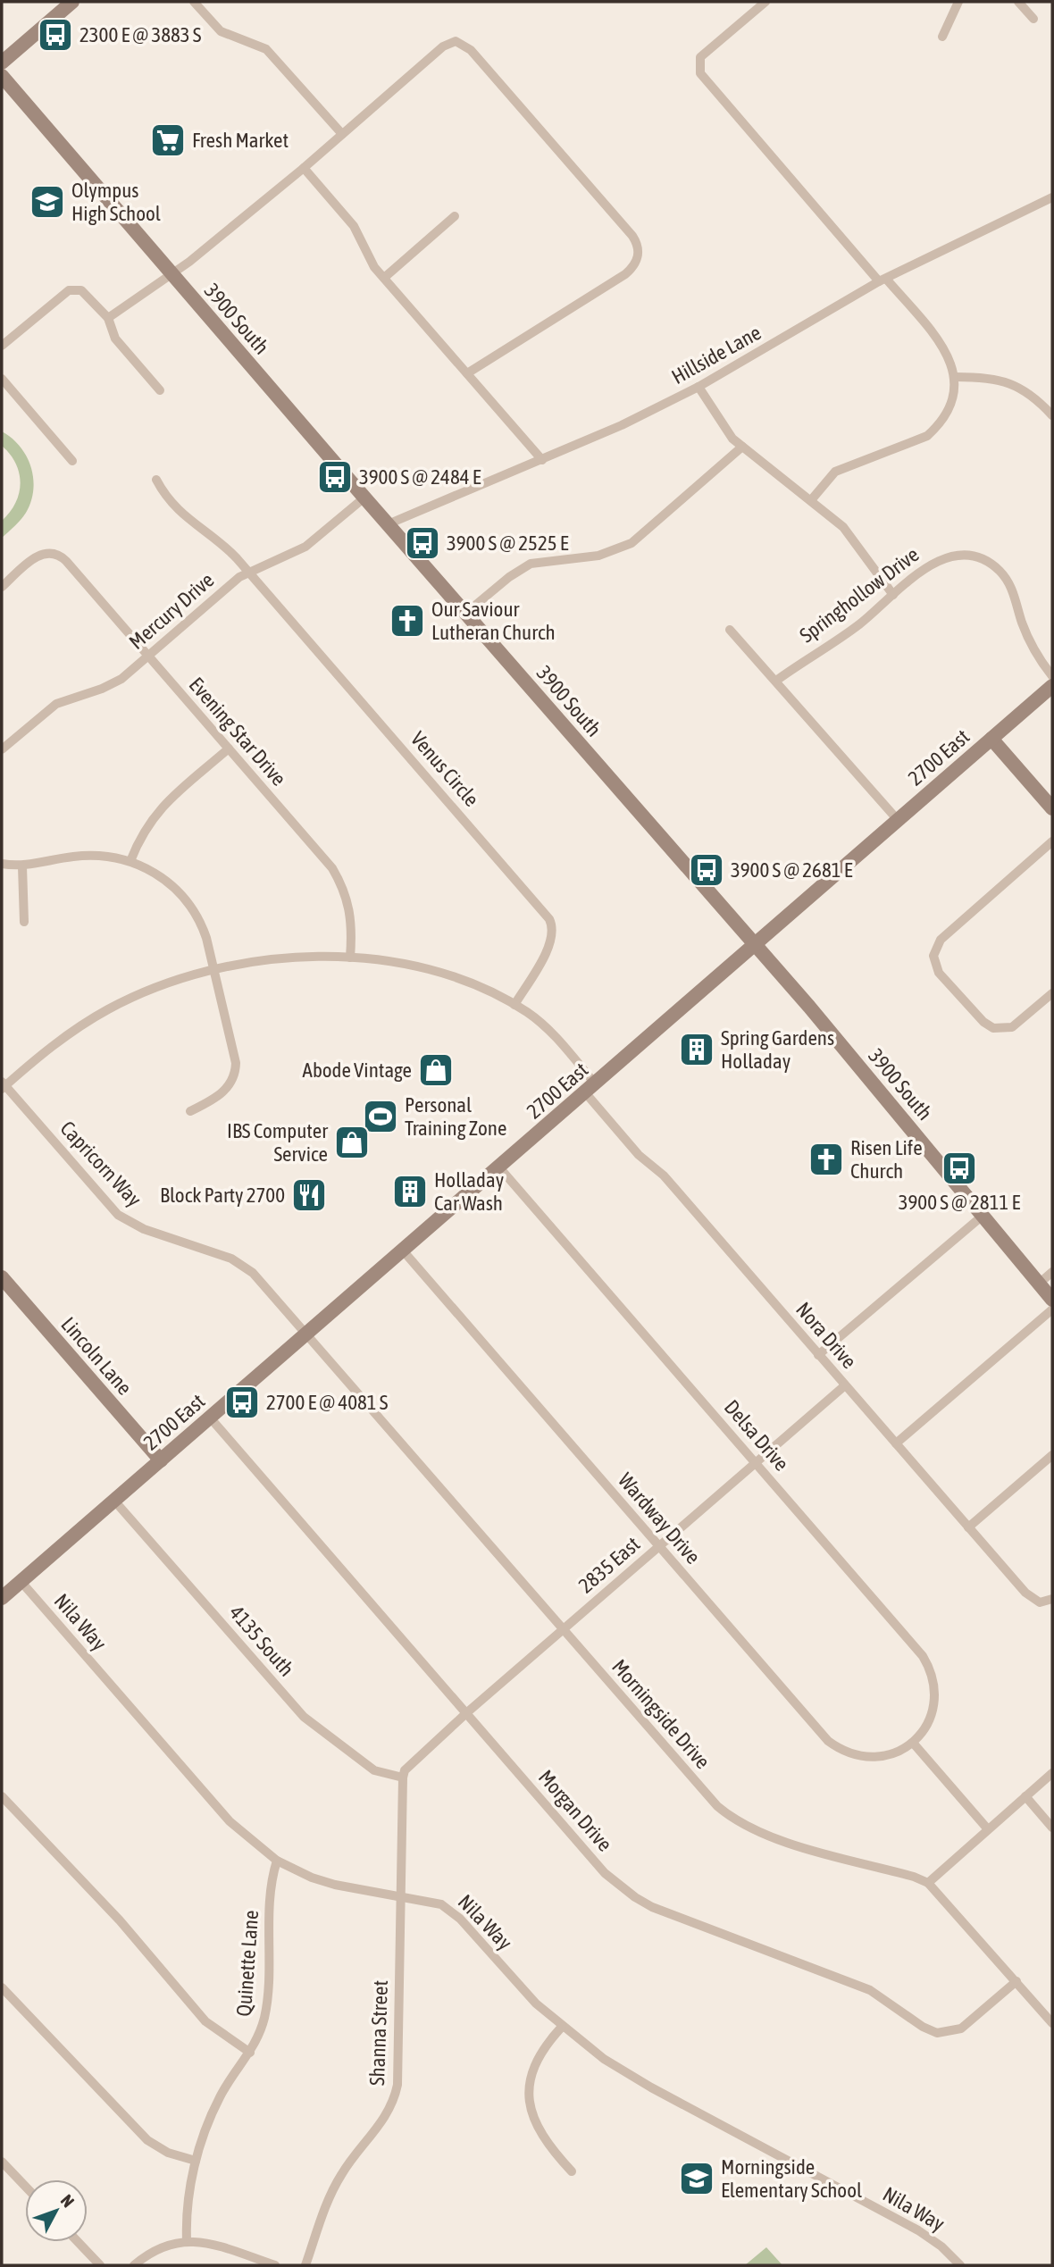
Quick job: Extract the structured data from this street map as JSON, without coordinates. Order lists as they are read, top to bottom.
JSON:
{
  "streets": {
    "street": [
      "3900 South",
      "Hillside Lane",
      "Springhollow Drive",
      "Mercury Drive",
      "Evening Star Drive",
      "2700 East",
      "Venus Circle",
      "Capricorn Way",
      "Nora Drive",
      "Lincoln Lane",
      "Delsa Drive",
      "Wardway Drive",
      "2835 East",
      "Nila Way",
      "4135 South",
      "Morningside Drive",
      "Morgan Drive",
      "Quinette Lane",
      "Shanna Street"
    ]
  },
  "crossings": [
    ["3900 South", "Hillside Lane"],
    ["3900 South", "Mercury Drive"],
    ["3900 South", "2700 East"],
    ["Mercury Drive", "Evening Star Drive"],
    ["Mercury Drive", "Venus Circle"],
    ["Evening Star Drive", "Nora Drive"],
    ["2700 East", "Capricorn Way"],
    ["2700 East", "Nora Drive"],
    ["2700 East", "Lincoln Lane"],
    ["2700 East", "Delsa Drive"],
    ["2700 East", "Wardway Drive"],
    ["2700 East", "Nila Way"],
    ["2700 East", "4135 South"],
    ["2700 East", "Morningside Drive"],
    ["2700 East", "Morgan Drive"],
    ["Venus Circle", "Nora Drive"],
    ["Capricorn Way", "Nora Drive"],
    ["Capricorn Way", "Morningside Drive"],
    ["Nora Drive", "2835 East"],
    ["Delsa Drive", "Wardway Drive"],
    ["Delsa Drive", "2835 East"],
    ["Wardway Drive", "2835 East"],
    ["2835 East", "4135 South"],
    ["2835 East", "Morningside Drive"],
    ["2835 East", "Morgan Drive"],
    ["2835 East", "Shanna Street"],
    ["Nila Way", "Quinette Lane"],
    ["Nila Way", "Shanna Street"],
    ["4135 South", "Shanna Street"]
  ],
  "places": {
    "bus stop": [
      "2300 E @ 3883 S",
      "3900 S @ 2484 E",
      "3900 S @ 2525 E",
      "3900 S @ 2681 E",
      "3900 S @ 2811 E",
      "2700 E @ 4081 S"
    ],
    "supermarket": ["Fresh Market"],
    "school or university": ["Olympus High School", "Morningside Elementary School"],
    "church": ["Our Saviour Lutheran Church", "Risen Life Church"],
    "building": ["Spring Gardens Holladay", "Holladay Car Wash"],
    "shop": ["Abode Vintage", "IBS Computer Service"],
    "sports": ["Personal Training Zone"],
    "restaurant": ["Block Party 2700"]
  },
  "north": "top right"
}
